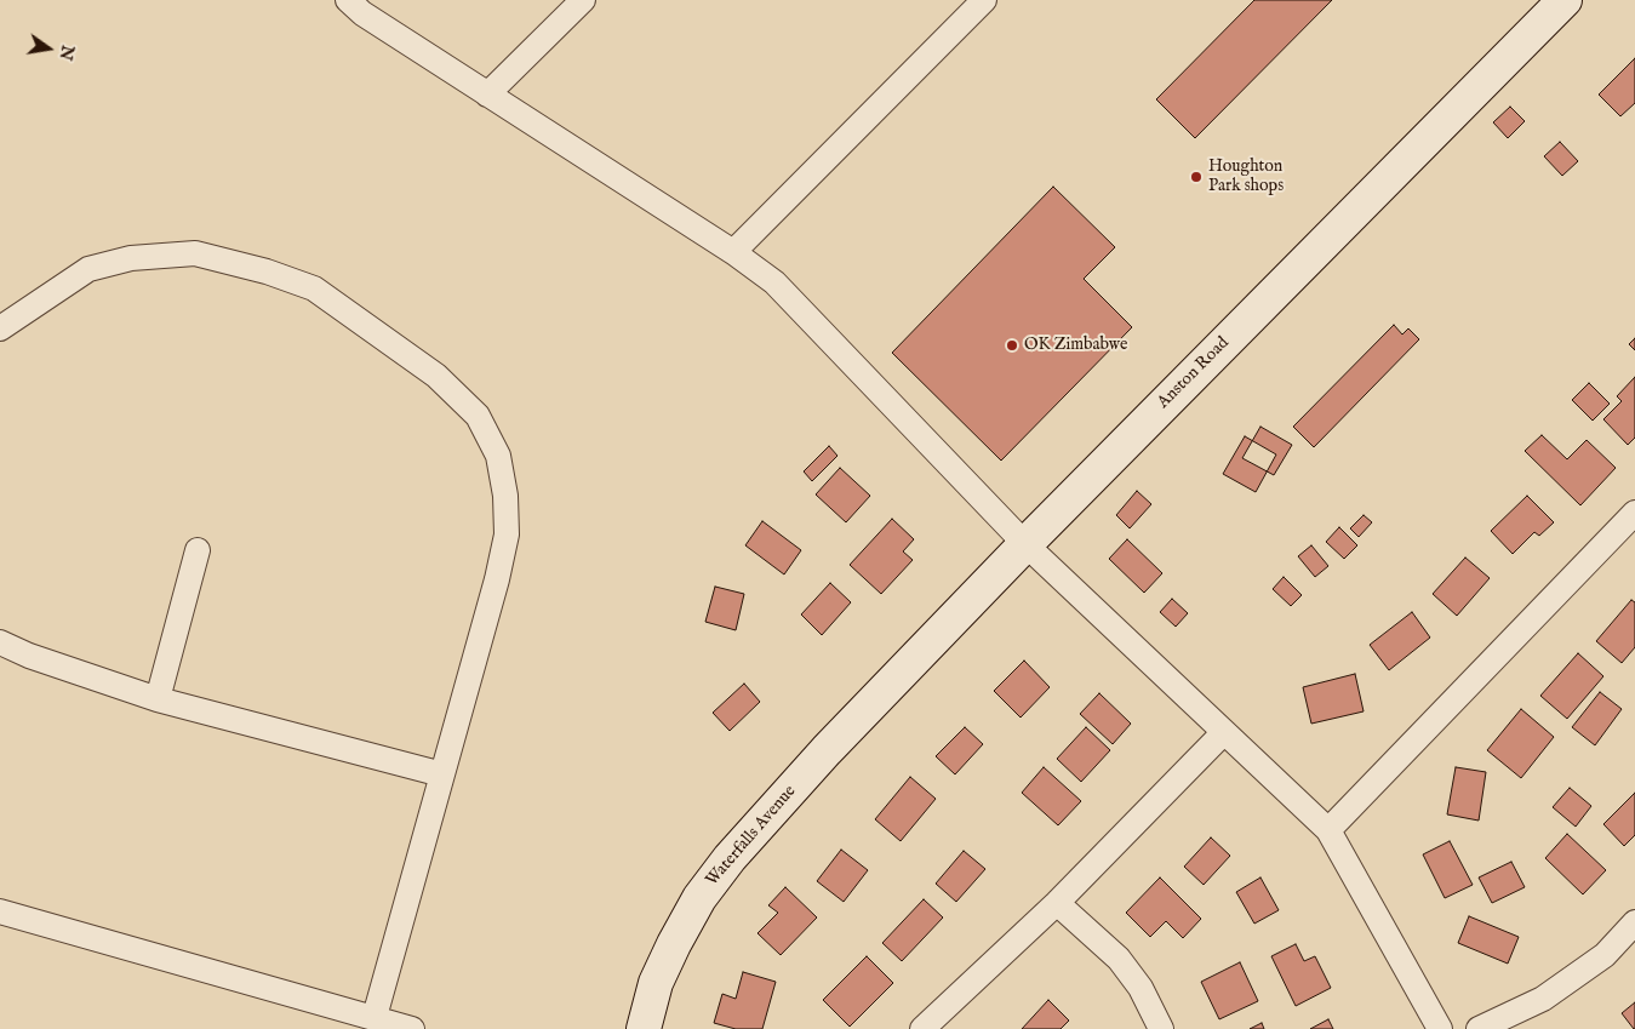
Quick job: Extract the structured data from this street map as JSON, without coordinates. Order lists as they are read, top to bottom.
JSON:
{
  "streets": {
    "main road": ["Anston Road", "Waterfalls Avenue"]
  },
  "crossings": [
    ["Anston Road", "Waterfalls Avenue"]
  ],
  "places": ["Houghton Park shops", "OK Zimbabwe"],
  "north": "right"
}
